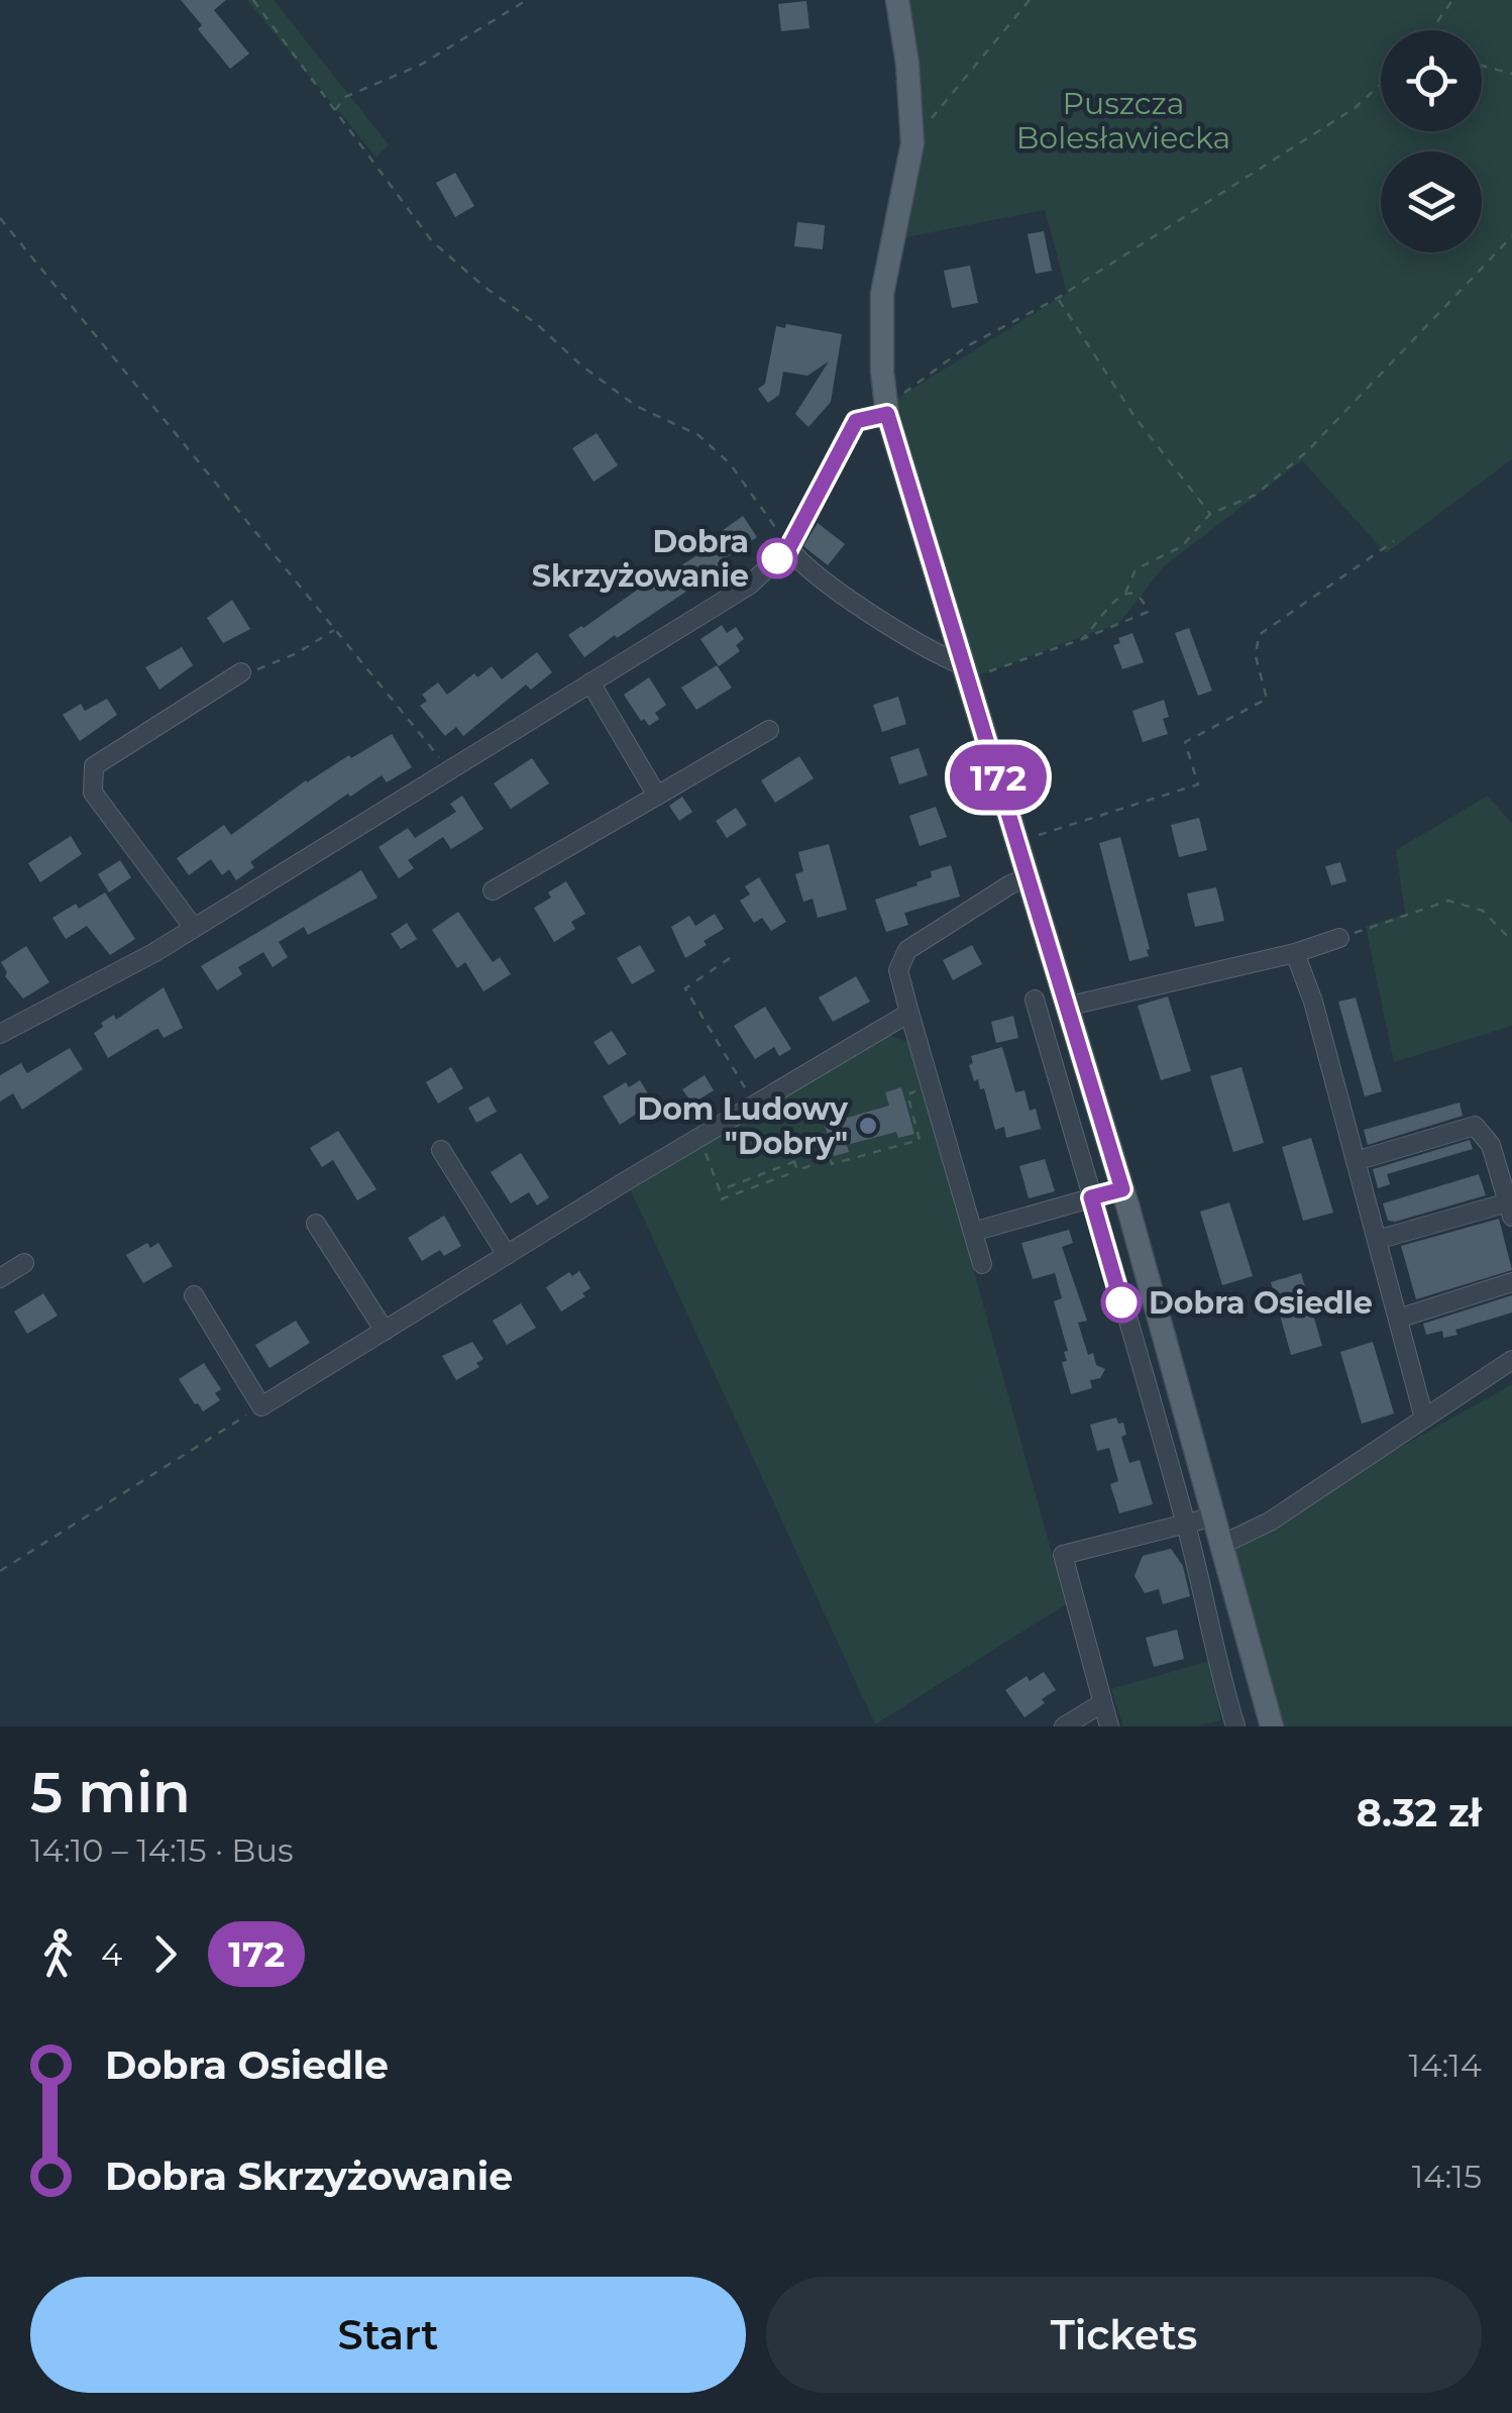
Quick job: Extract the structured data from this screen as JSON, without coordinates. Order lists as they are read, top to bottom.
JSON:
{
  "parks": ["Puszcza Bolesławiecka"],
  "places": ["Dobra Skrzyżowanie", "Dom Ludowy \"Dobry\"", "Dobra Osiedle"],
  "lines": ["bus line 172"],
  "page": {
    "on_map": "172",
    "heading": ["5 min", "14:10 – 14:15 · Bus", "8.32 zł"],
    "legs": ["4", "172"],
    "list": [
      {
        "name": "Dobra Osiedle",
        "value": "14:14"
      },
      {
        "name": "Dobra Skrzyżowanie",
        "value": "14:15"
      }
    ],
    "buttons": ["Start", "Tickets"]
  }
}
